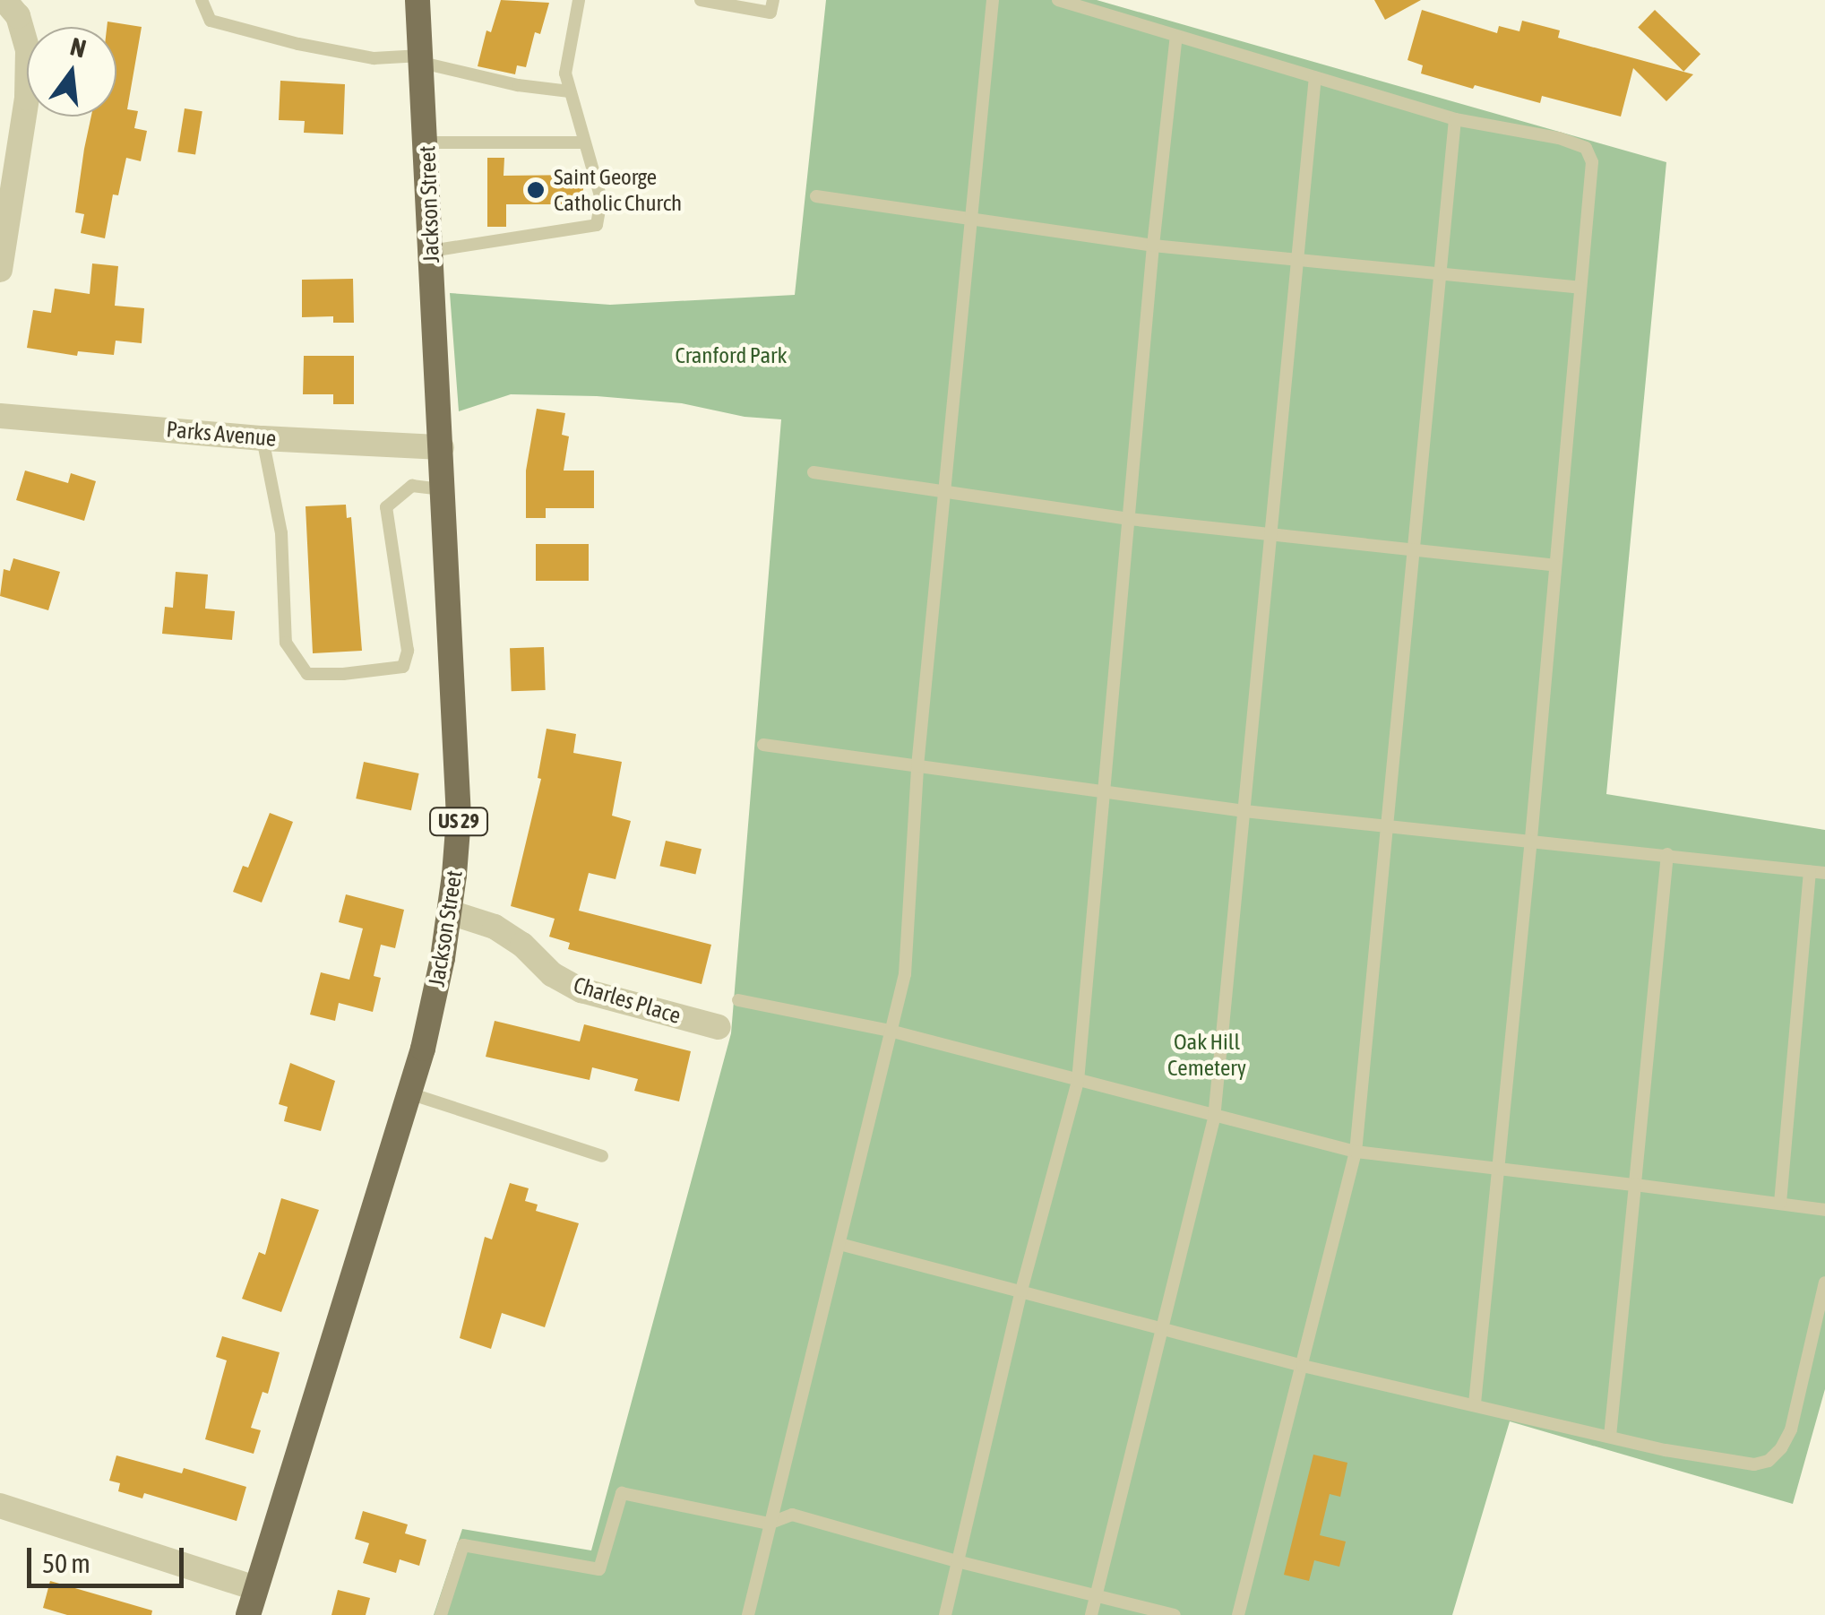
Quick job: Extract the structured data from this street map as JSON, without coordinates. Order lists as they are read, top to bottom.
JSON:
{
  "streets": {
    "main road": ["Jackson Street", "US 29"],
    "street": ["Parks Avenue", "Charles Place"]
  },
  "crossings": [
    ["Jackson Street", "Parks Avenue"],
    ["Jackson Street", "Charles Place"]
  ],
  "parks": ["Cranford Park", "Oak Hill Cemetery"],
  "places": ["Saint George Catholic Church"],
  "scale_bar": "50 m",
  "north": "top"
}
